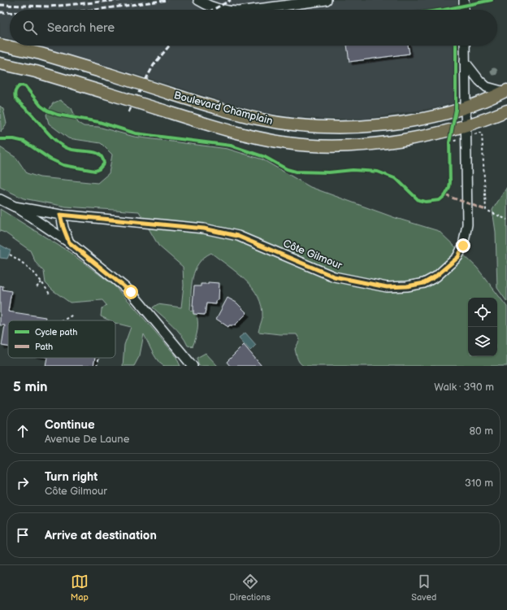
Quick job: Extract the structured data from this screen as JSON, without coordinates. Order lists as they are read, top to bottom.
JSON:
{
  "streets": {
    "main road": ["Boulevard Champlain"],
    "street": ["Côte Gilmour"]
  },
  "crossings": [
    ["Boulevard Champlain", "Côte Gilmour"]
  ],
  "legend": ["Cycle path", "Path"],
  "page": {
    "search": "Search here",
    "heading": ["5 min", "Walk · 390 m"],
    "list": [
      ["Continue", "Avenue De Laune", "80 m"],
      ["Turn right", "Côte Gilmour", "310 m"],
      "Arrive at destination"
    ],
    "nav": ["Map", "Directions", "Saved"]
  }
}
